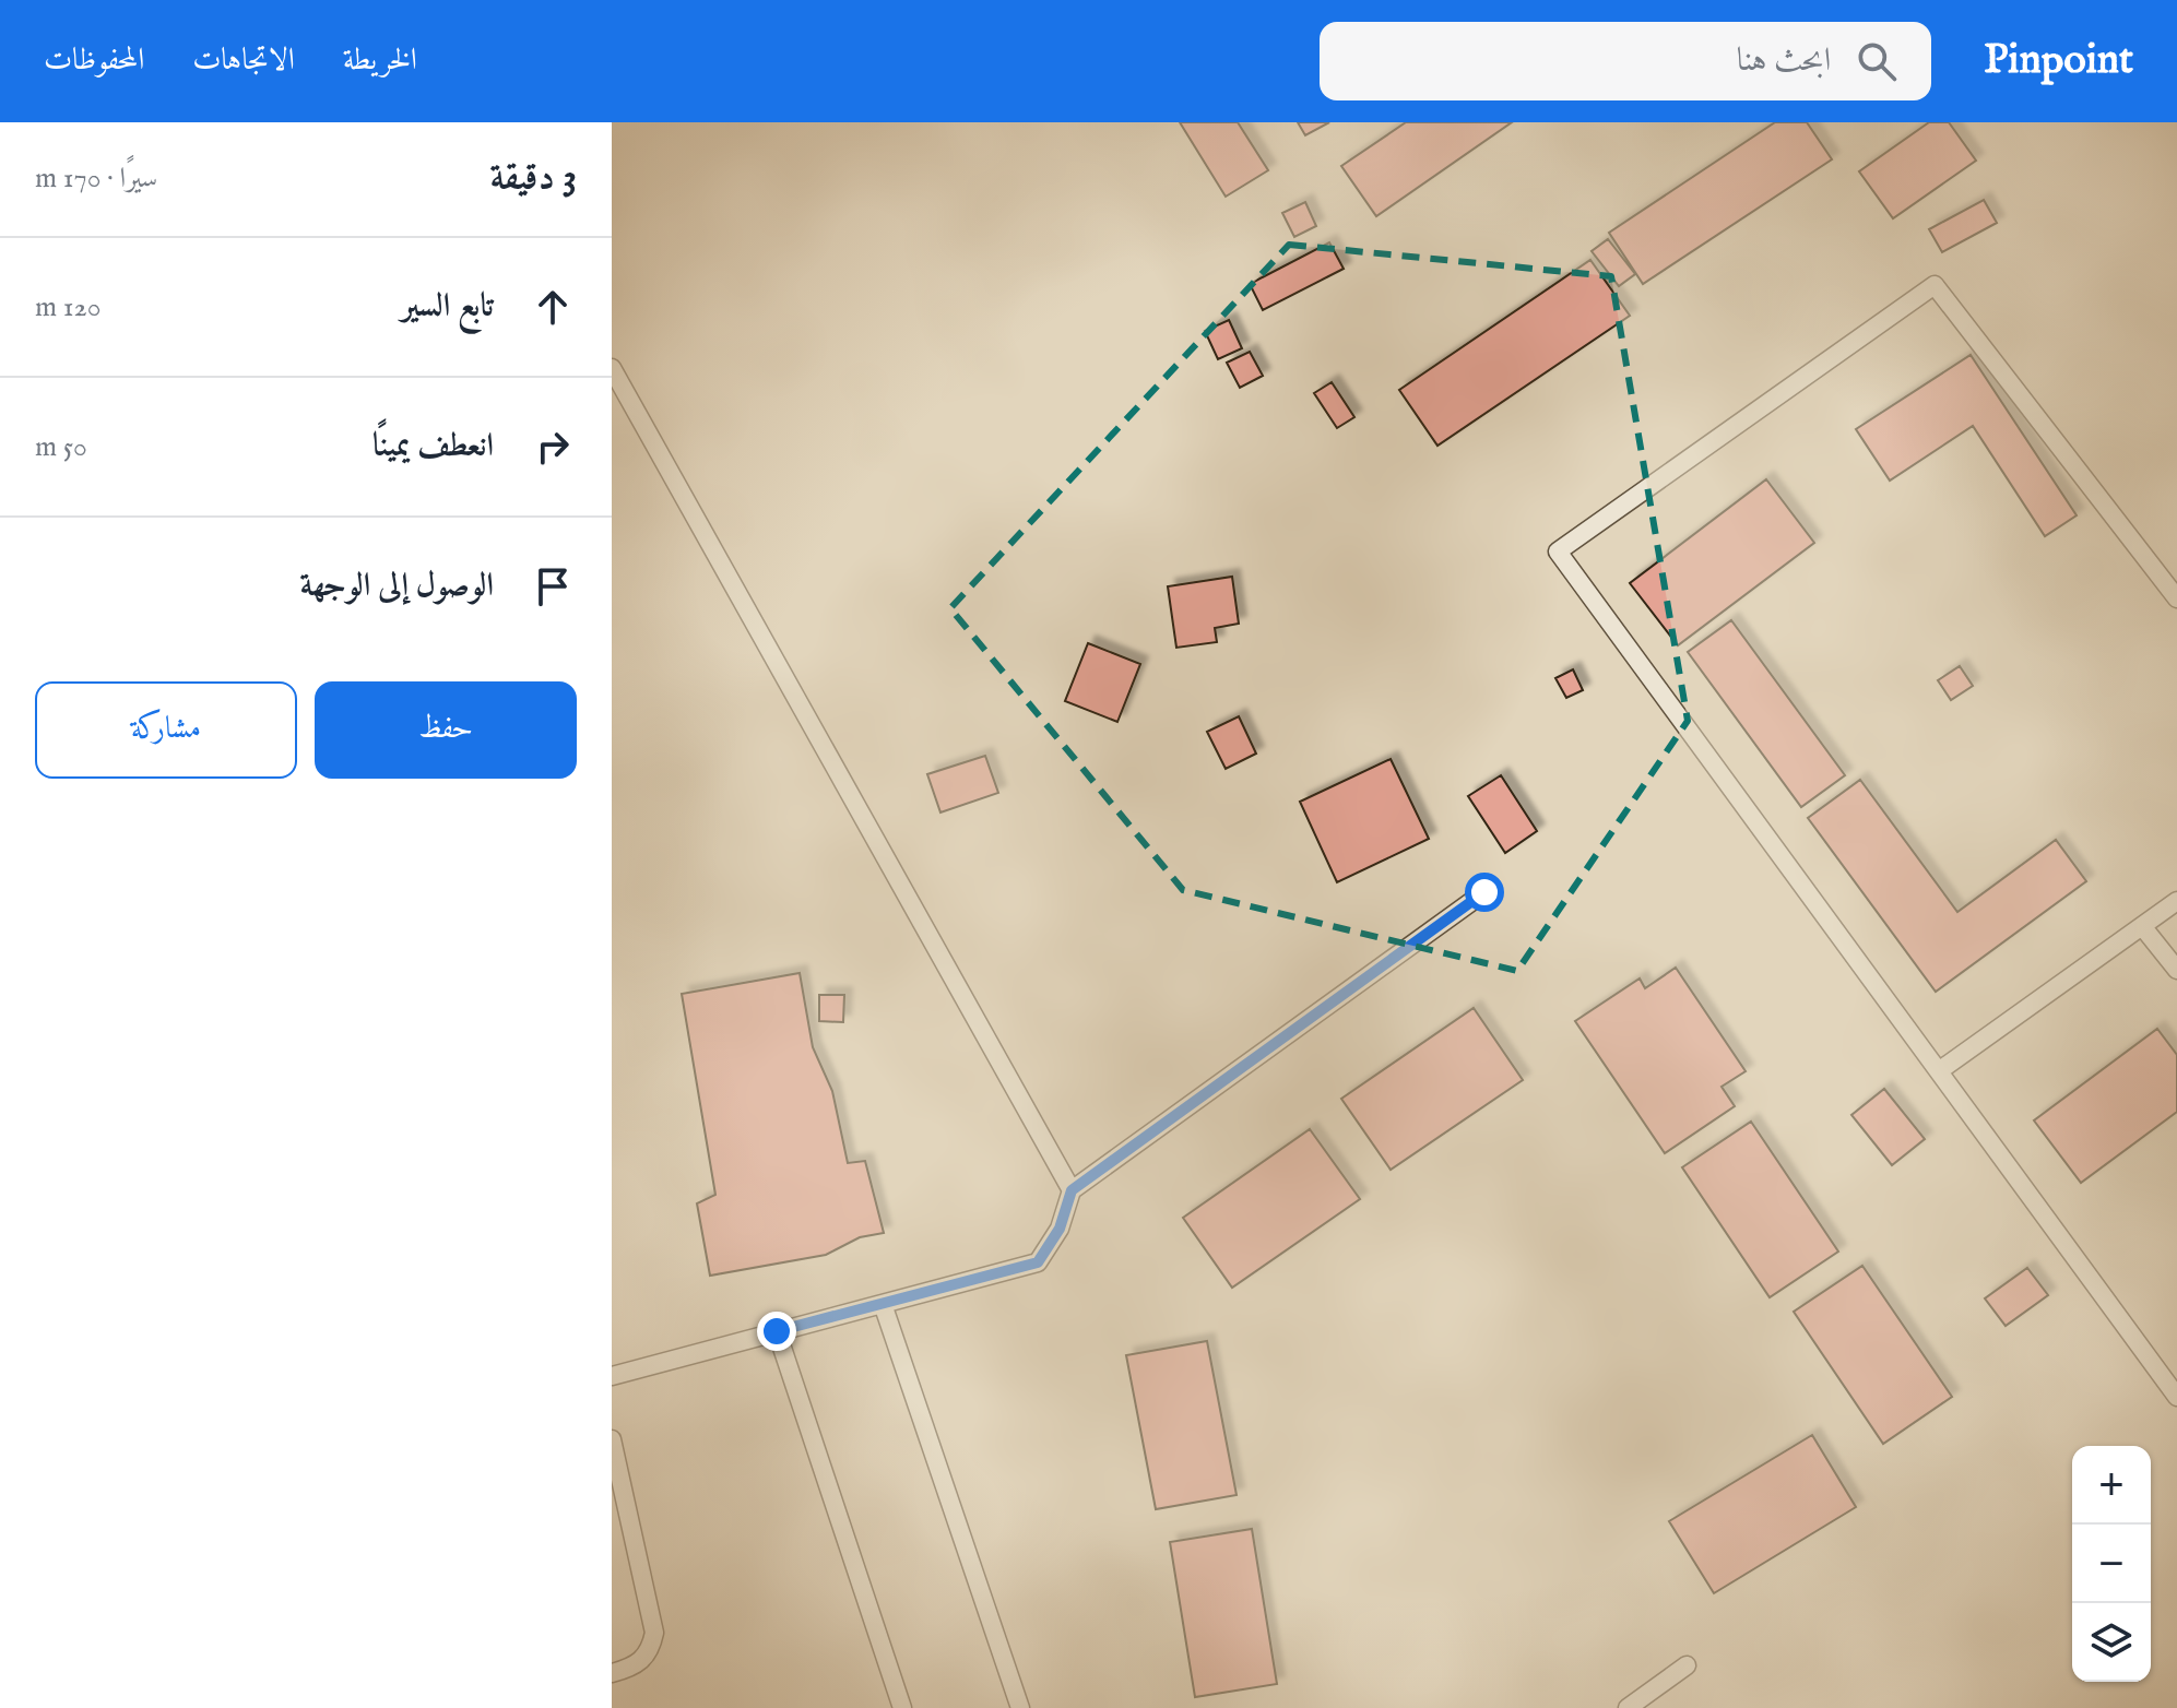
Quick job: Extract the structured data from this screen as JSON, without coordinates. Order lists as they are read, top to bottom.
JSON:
{
  "page": {
    "header": "Pinpoint",
    "search": "ابحث هنا",
    "nav": ["الخريطة", "الاتجاهات", "المحفوظات"],
    "heading": ["3 دقيقة", "سيرًا · 170 m"],
    "list": [
      ["تابع السير", "120 m"],
      ["انعطف يمينًا", "50 m"],
      "الوصول إلى الوجهة"
    ],
    "buttons": ["حفظ", "مشاركة"],
    "map_buttons": ["+", "−"]
  }
}
